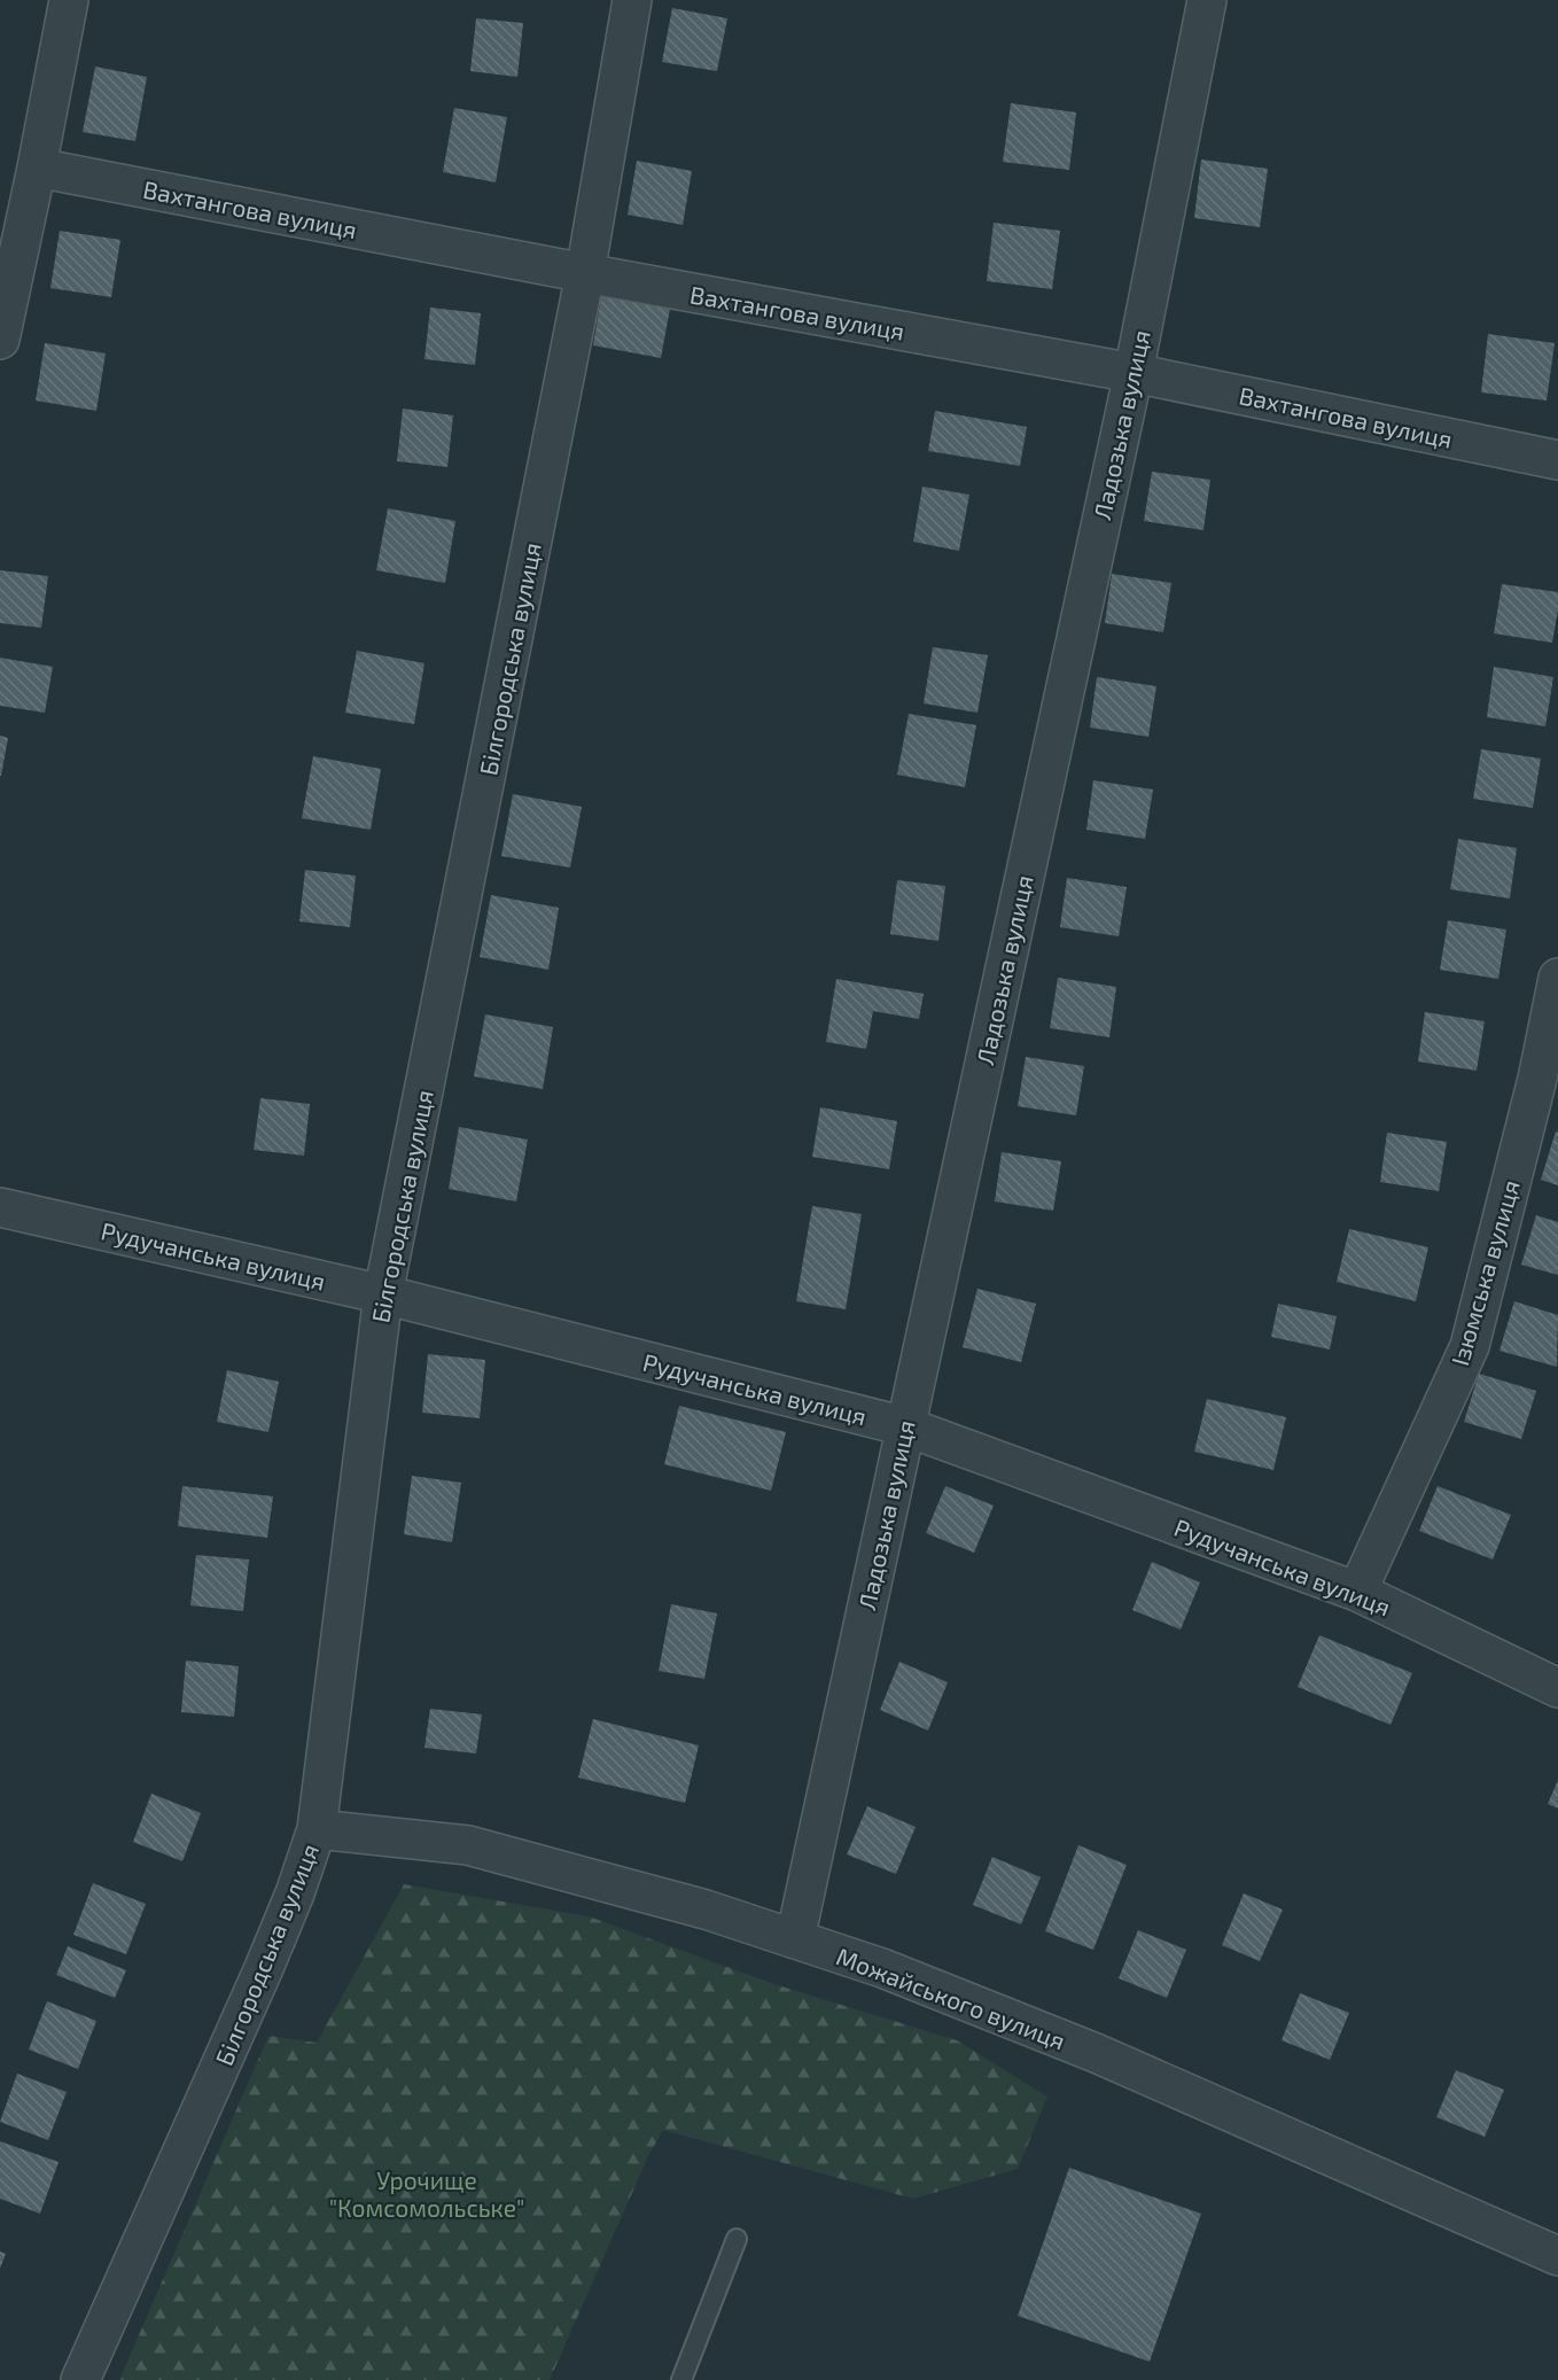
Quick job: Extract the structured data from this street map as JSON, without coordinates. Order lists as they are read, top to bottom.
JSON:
{
  "streets": {
    "street": [
      "Вахтангова вулиця",
      "Ладозька вулиця",
      "Білгородська вулиця",
      "Рудучанська вулиця",
      "Ізюмська вулиця",
      "Можайського вулиця"
    ]
  },
  "crossings": [
    ["Вахтангова вулиця", "Ладозька вулиця"],
    ["Вахтангова вулиця", "Білгородська вулиця"],
    ["Ладозька вулиця", "Рудучанська вулиця"],
    ["Ладозька вулиця", "Можайського вулиця"],
    ["Білгородська вулиця", "Рудучанська вулиця"],
    ["Білгородська вулиця", "Можайського вулиця"],
    ["Рудучанська вулиця", "Ізюмська вулиця"]
  ],
  "parks": ["Урочище \"Комсомольське\""]
}
